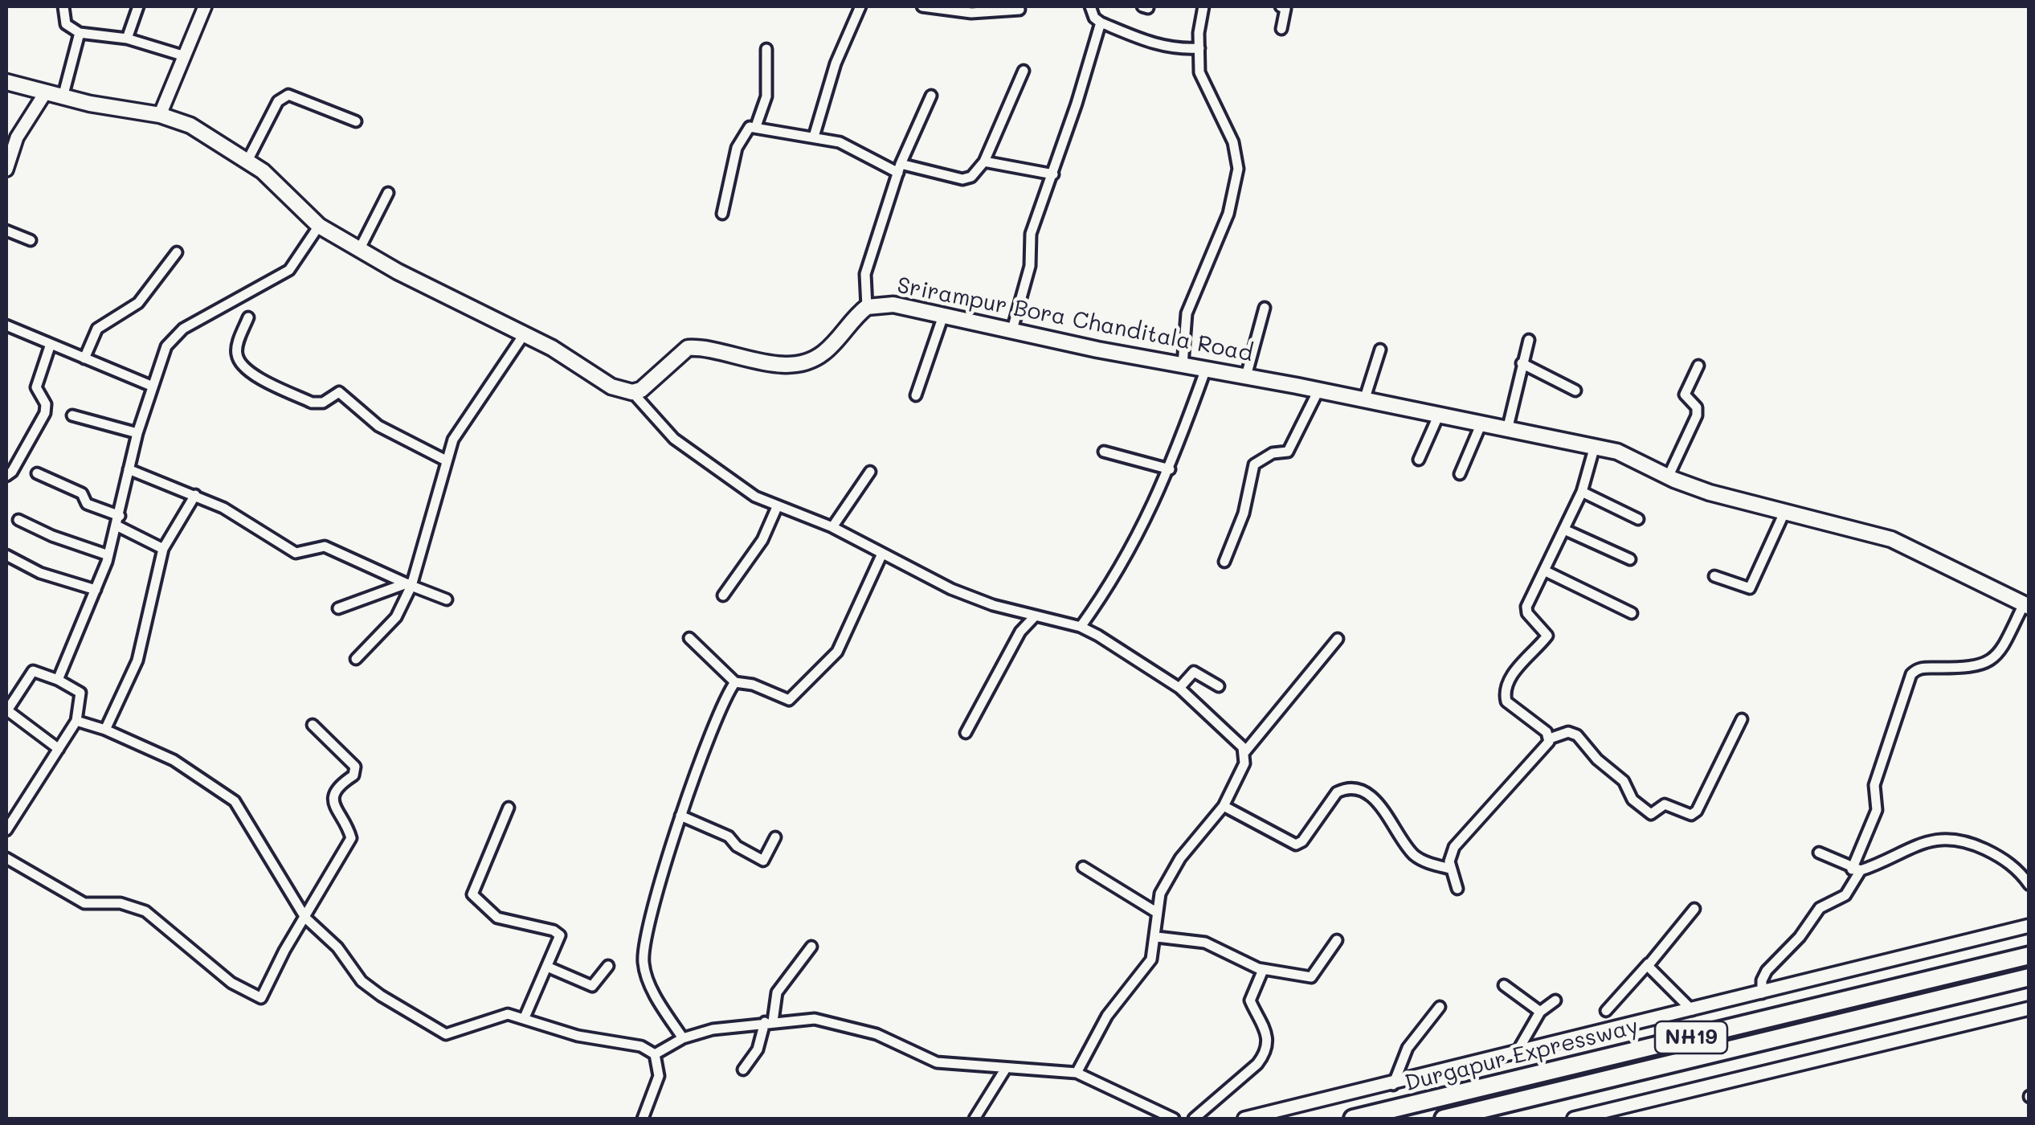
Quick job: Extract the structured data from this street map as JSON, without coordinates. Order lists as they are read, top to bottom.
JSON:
{
  "streets": {
    "highway": ["NH19", "Durgapur Expressway"],
    "main road": ["Srirampur Bora Chanditala Road"]
  }
}
